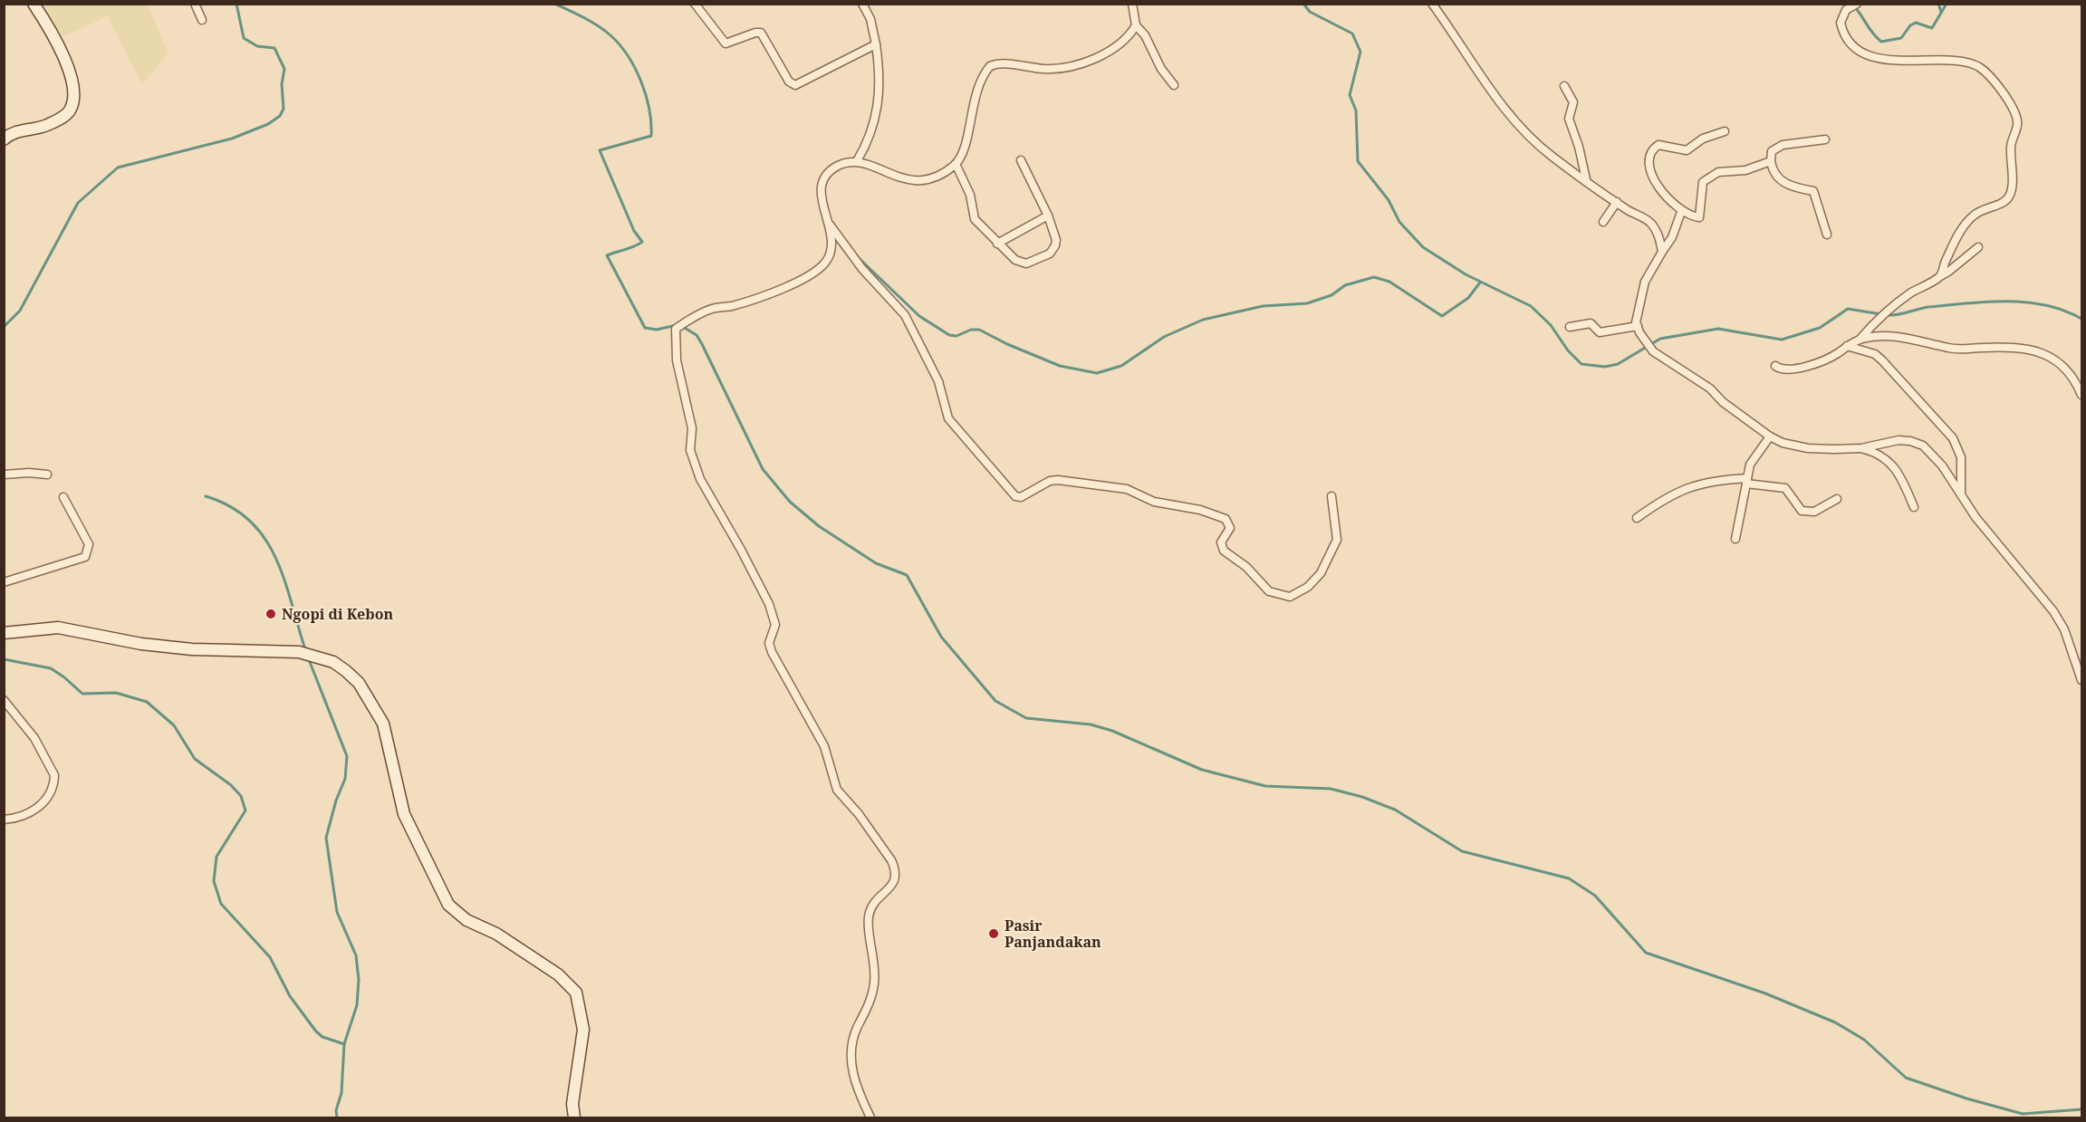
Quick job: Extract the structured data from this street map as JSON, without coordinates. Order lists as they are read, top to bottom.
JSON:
{
  "places": ["Ngopi di Kebon", "Pasir Panjandakan"]
}
